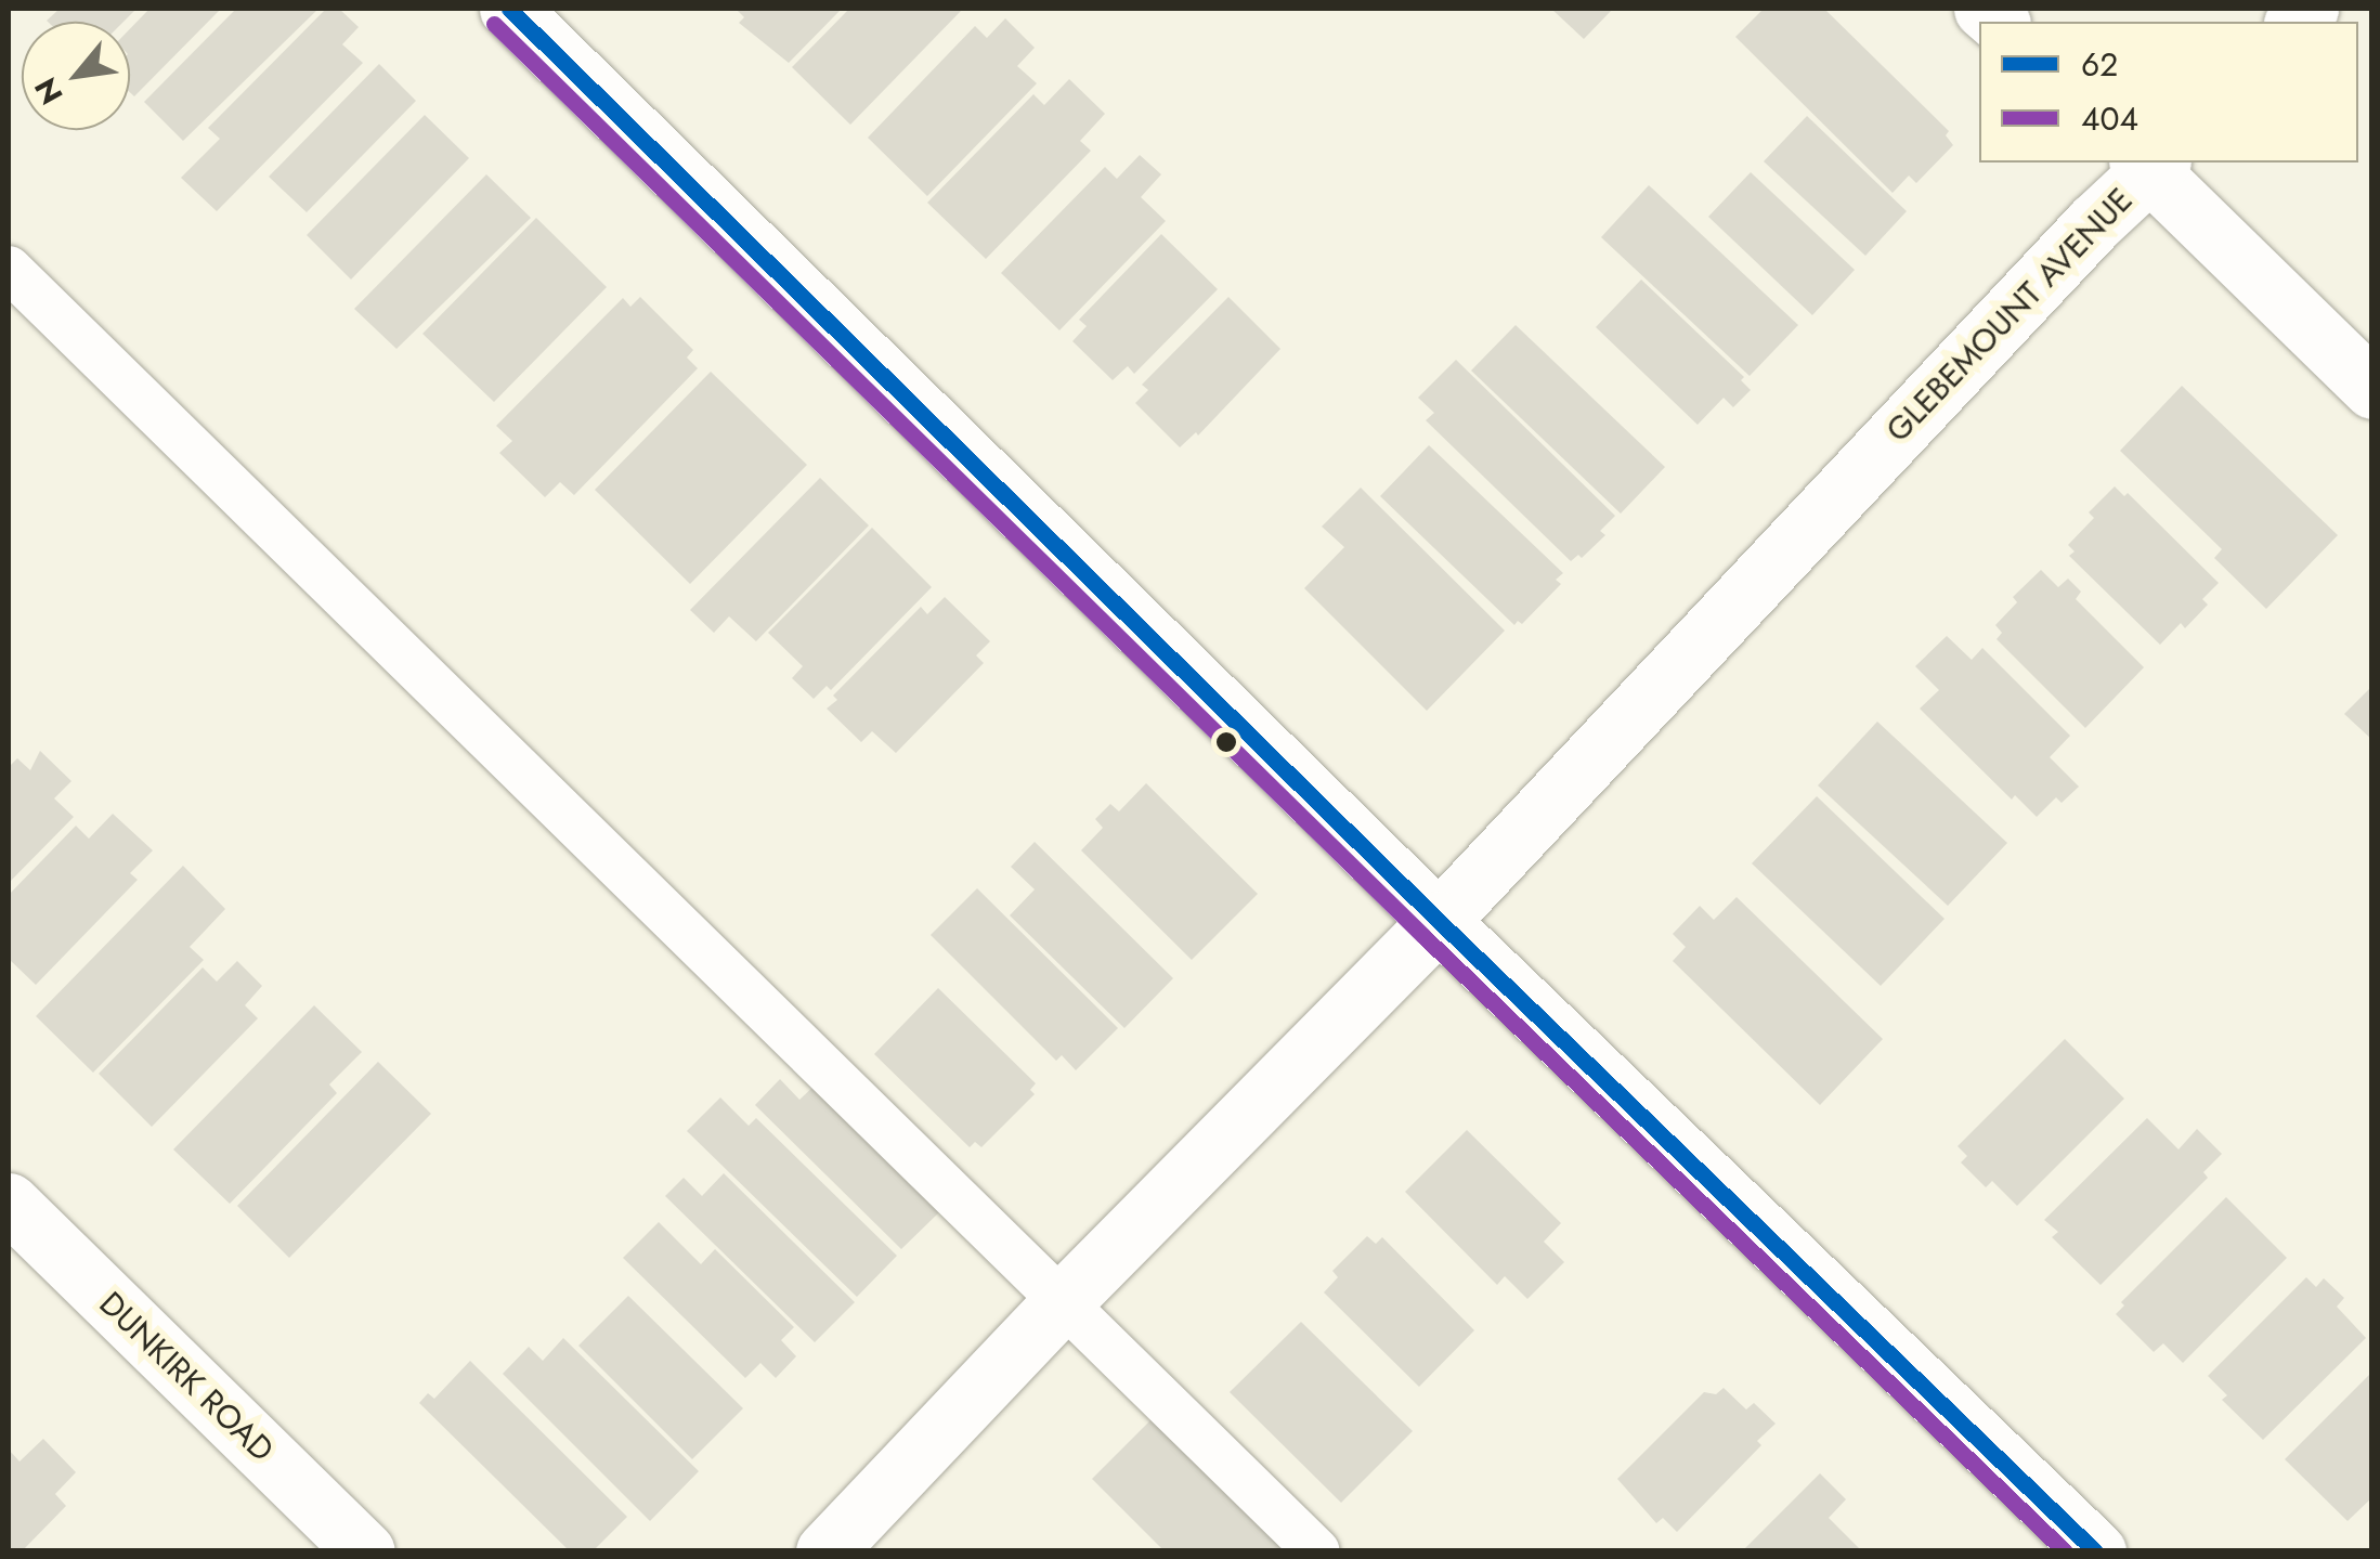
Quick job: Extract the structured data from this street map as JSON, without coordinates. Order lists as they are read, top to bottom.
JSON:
{
  "streets": {
    "street": ["GLEBEMOUNT AVENUE", "DUNKIRK ROAD"]
  },
  "lines": ["transit line 62", "transit line 404"],
  "legend": ["62", "404"],
  "north": "bottom left"
}
